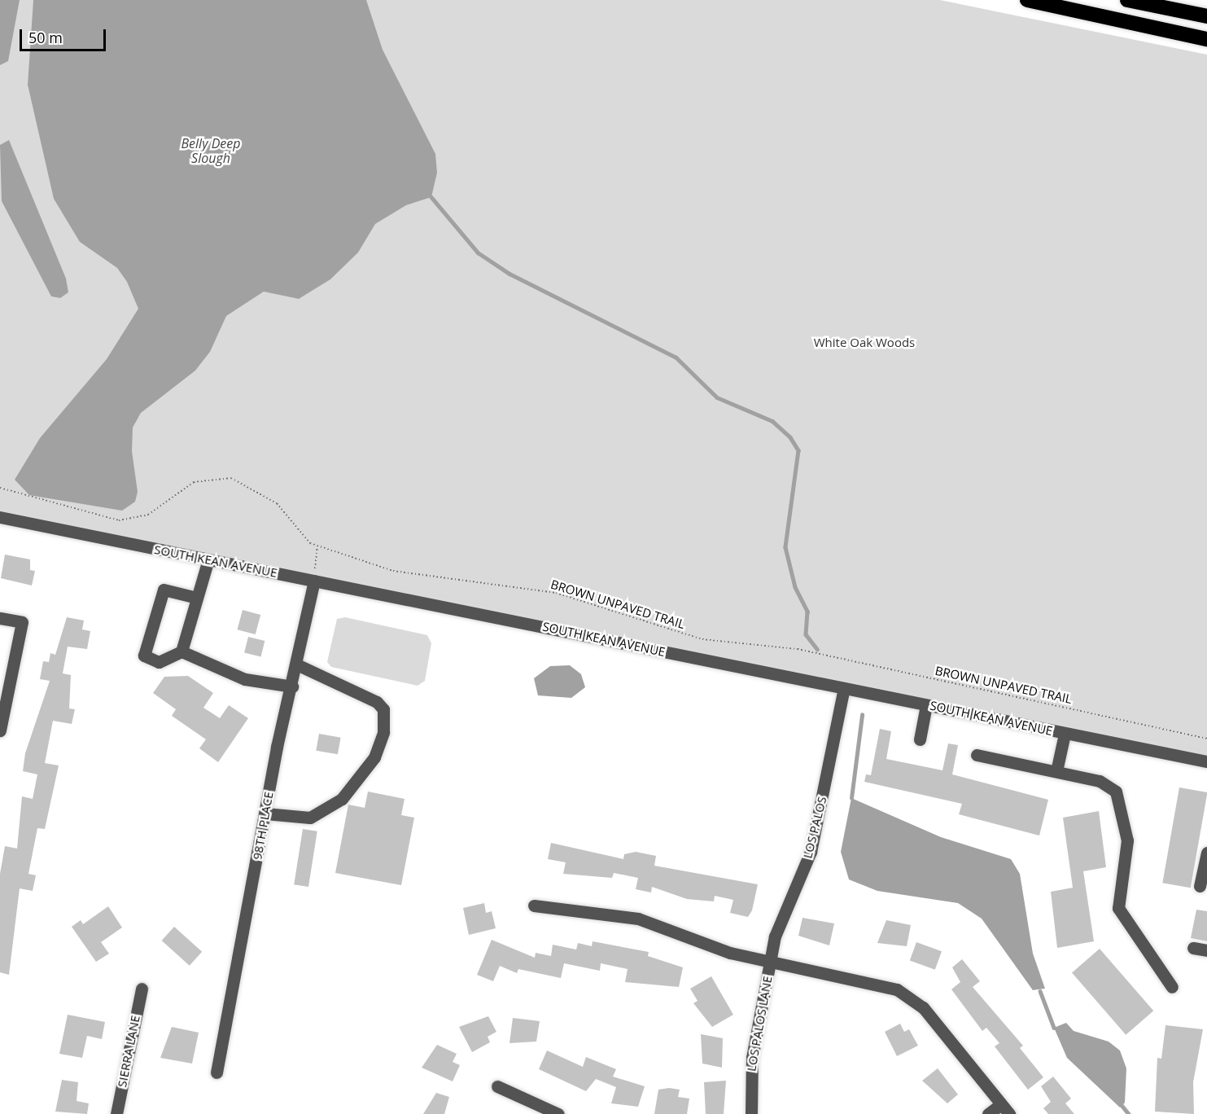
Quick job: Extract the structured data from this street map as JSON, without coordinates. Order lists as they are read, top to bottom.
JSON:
{
  "streets": {
    "street": [
      "SOUTH KEAN AVENUE",
      "98TH PLACE",
      "LOS PALOS",
      "LOS PALOS LANE",
      "SIERRA LANE"
    ],
    "path": ["BROWN UNPAVED TRAIL"]
  },
  "crossings": [
    ["SOUTH KEAN AVENUE", "98TH PLACE"],
    ["SOUTH KEAN AVENUE", "LOS PALOS"],
    ["LOS PALOS", "LOS PALOS LANE"]
  ],
  "water": ["Belly Deep Slough"],
  "parks": ["White Oak Woods"],
  "scale_bar": "50 m"
}
